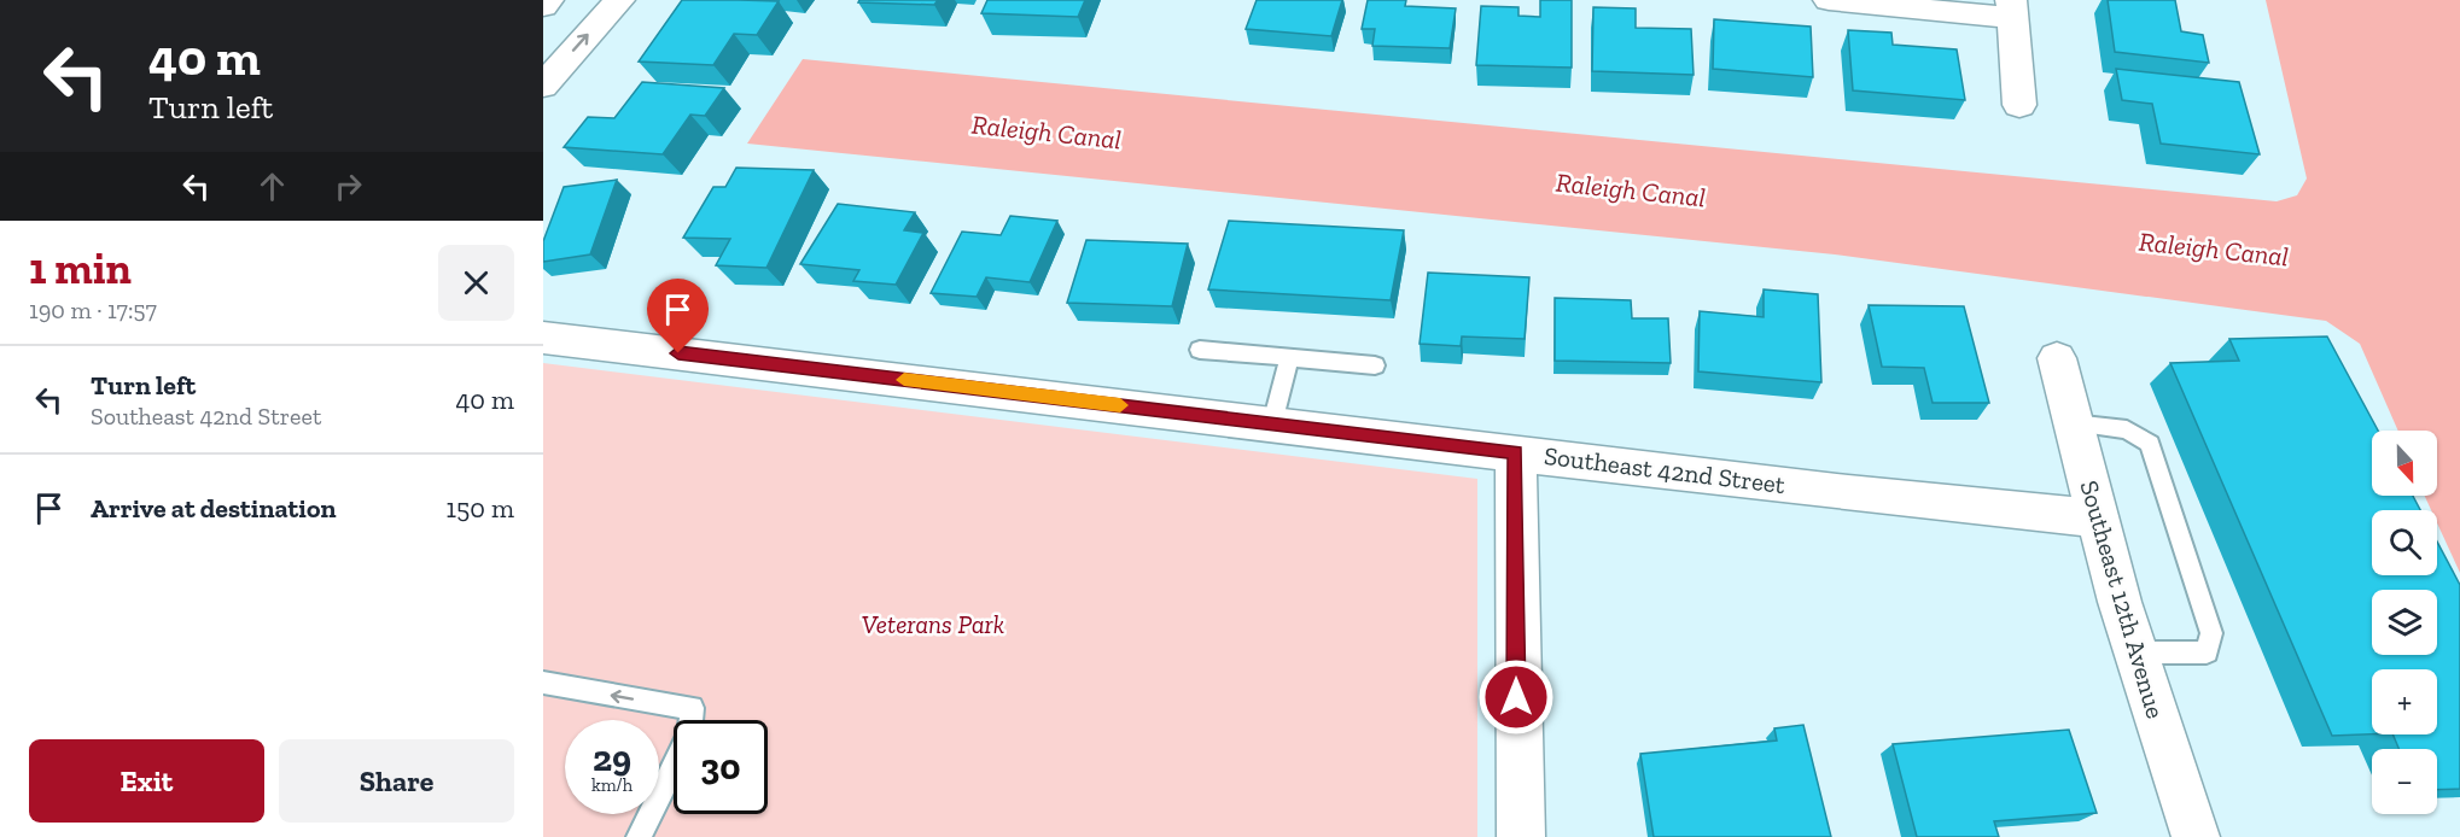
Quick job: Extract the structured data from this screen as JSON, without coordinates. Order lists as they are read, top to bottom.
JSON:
{
  "streets": {
    "street": ["Southeast 42nd Street", "Southeast 12th Avenue"]
  },
  "crossings": [
    ["Southeast 42nd Street", "Southeast 12th Avenue"]
  ],
  "water": ["Raleigh Canal"],
  "parks": ["Veterans Park"],
  "north": "bottom",
  "page": {
    "turn": ["40 m", "Turn left"],
    "heading": ["1 min", "190 m · 17:57"],
    "list": [
      {
        "name": "Turn left",
        "note": "Southeast 42nd Street",
        "value": "40 m"
      },
      {
        "name": "Arrive at destination",
        "value": "150 m"
      }
    ],
    "map_buttons": ["+", "−"],
    "speed": "29 km/h",
    "limit": "30",
    "buttons": ["Exit", "Share"]
  }
}
